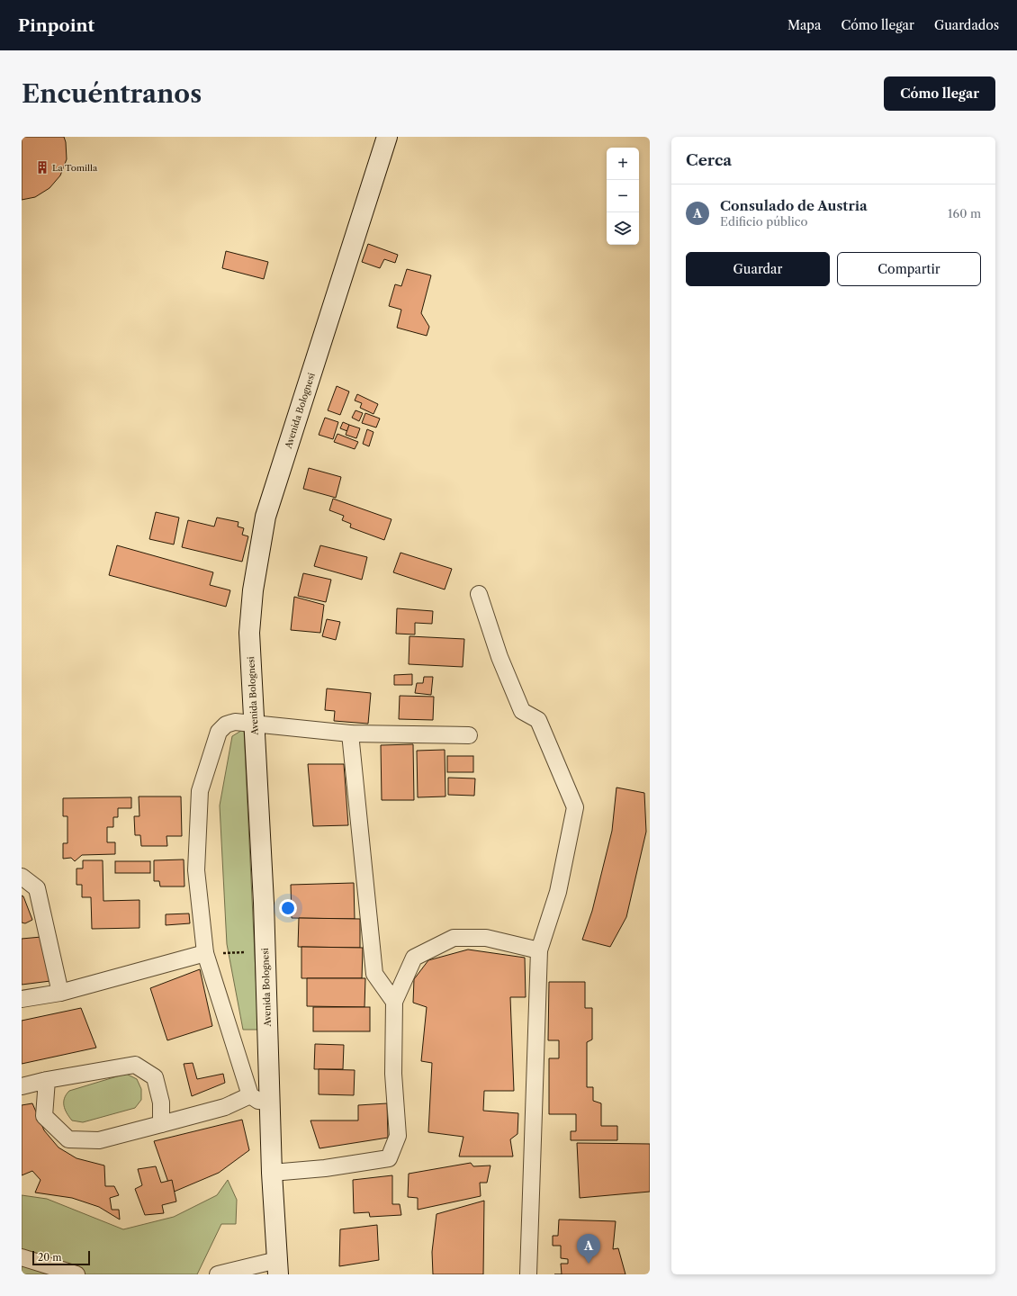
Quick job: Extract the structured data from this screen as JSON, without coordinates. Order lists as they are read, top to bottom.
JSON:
{
  "streets": {
    "main road": ["Avenida Bolognesi"]
  },
  "places": {
    "building": ["La Tomilla"]
  },
  "scale_bar": "20 m",
  "page": {
    "header": "Pinpoint",
    "nav": ["Mapa", "Cómo llegar", "Guardados"],
    "buttons": [
      "Cómo llegar",
      ["Guardar", "Compartir"]
    ],
    "title": "Encuéntranos",
    "heading": "Cerca",
    "map_buttons": ["+", "−"],
    "list": [
      {
        "mark": "A",
        "name": "Consulado de Austria",
        "note": "Edificio público",
        "value": "160 m"
      }
    ],
    "pins": "A",
    "scale": "20 m"
  }
}
